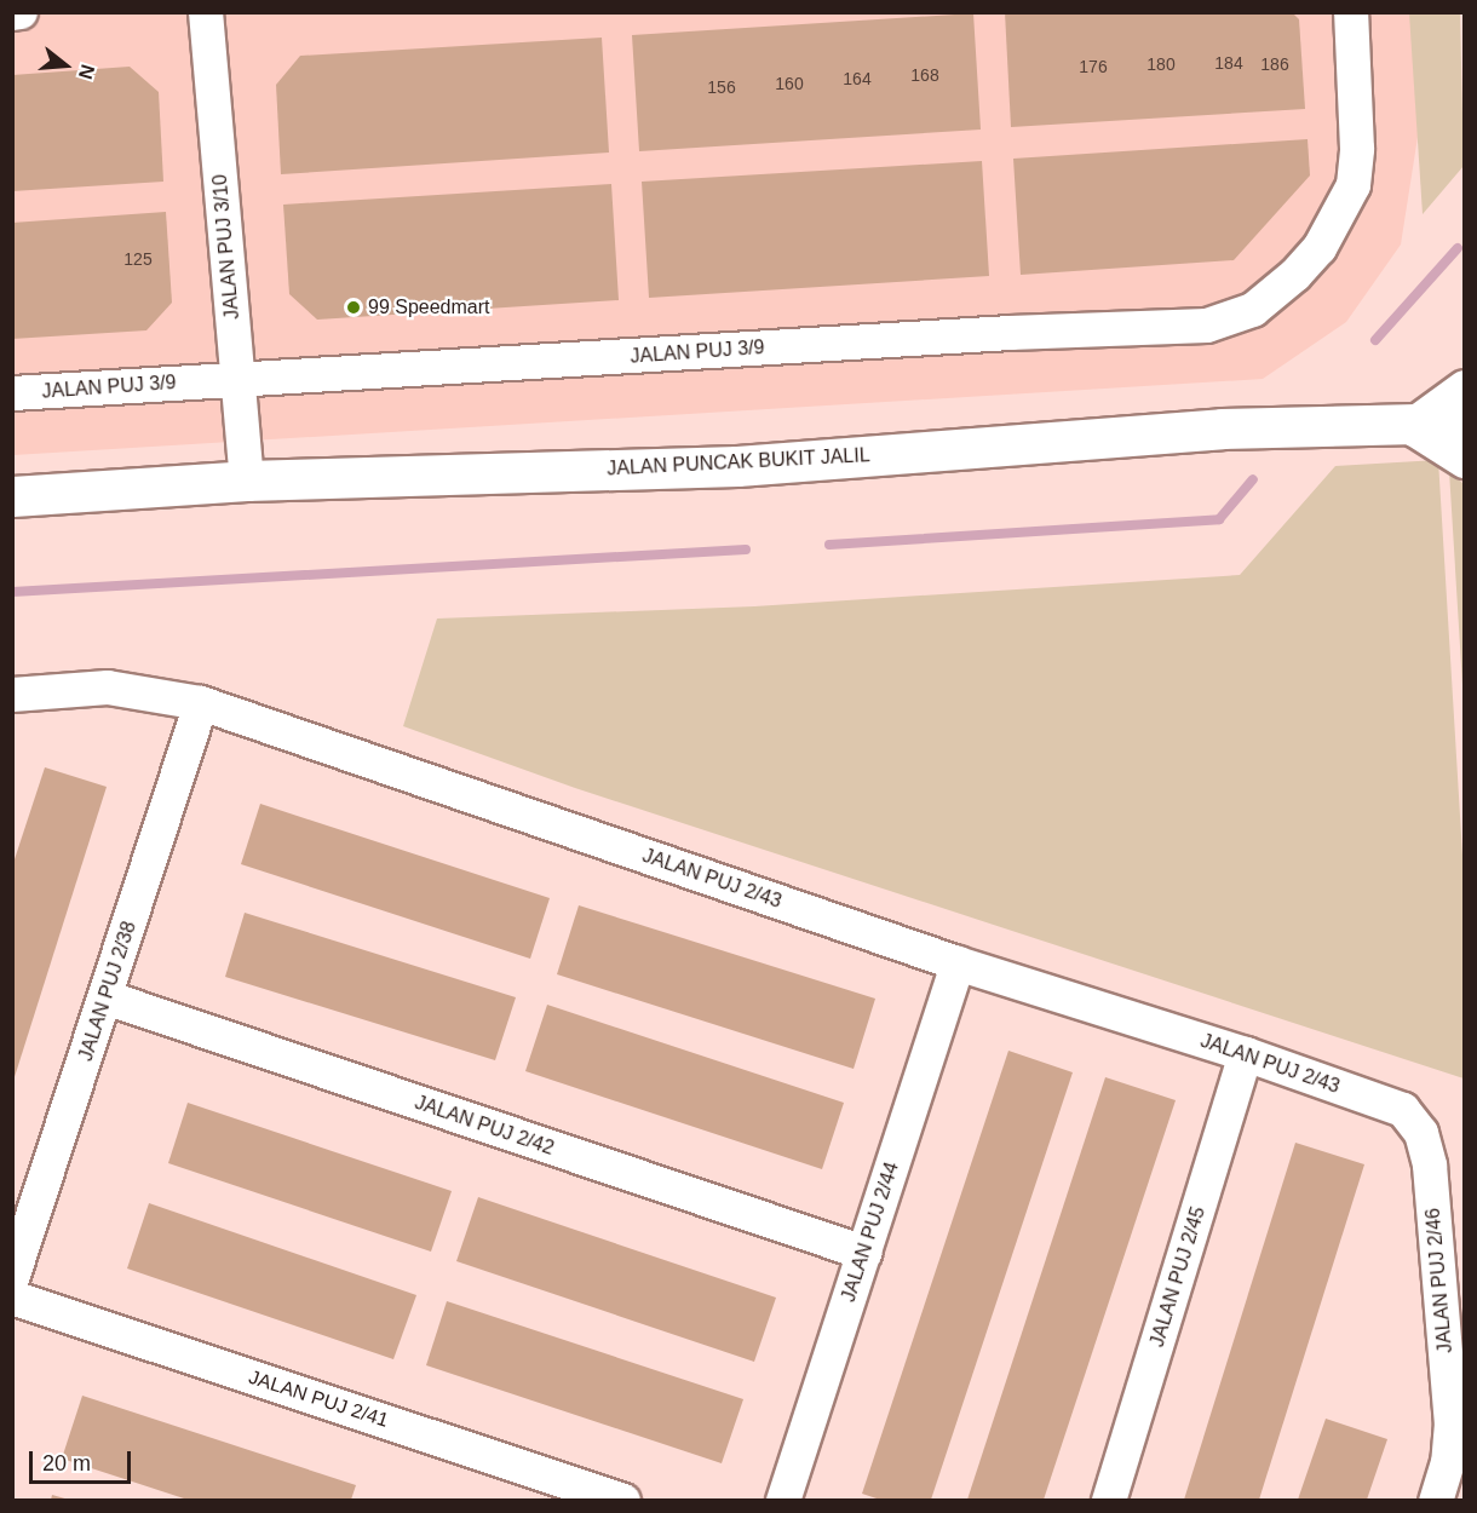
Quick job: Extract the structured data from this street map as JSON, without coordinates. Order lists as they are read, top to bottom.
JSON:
{
  "streets": {
    "street": [
      "JALAN PUJ 3/10",
      "JALAN PUJ 3/9",
      "JALAN PUNCAK BUKIT JALIL",
      "JALAN PUJ 2/43",
      "JALAN PUJ 2/38",
      "JALAN PUJ 2/42",
      "JALAN PUJ 2/44",
      "JALAN PUJ 2/45",
      "JALAN PUJ 2/46",
      "JALAN PUJ 2/41"
    ]
  },
  "crossings": [
    ["JALAN PUJ 3/10", "JALAN PUJ 3/9"],
    ["JALAN PUJ 3/10", "JALAN PUNCAK BUKIT JALIL"],
    ["JALAN PUJ 2/43", "JALAN PUJ 2/38"],
    ["JALAN PUJ 2/43", "JALAN PUJ 2/44"],
    ["JALAN PUJ 2/43", "JALAN PUJ 2/45"],
    ["JALAN PUJ 2/43", "JALAN PUJ 2/46"],
    ["JALAN PUJ 2/38", "JALAN PUJ 2/42"],
    ["JALAN PUJ 2/42", "JALAN PUJ 2/44"]
  ],
  "places": ["99 Speedmart"],
  "house_numbers": [
    "184",
    "180",
    "186",
    "176",
    "168",
    "164",
    "160",
    "156",
    "125"
  ],
  "scale_bar": "20 m",
  "north": "right"
}
